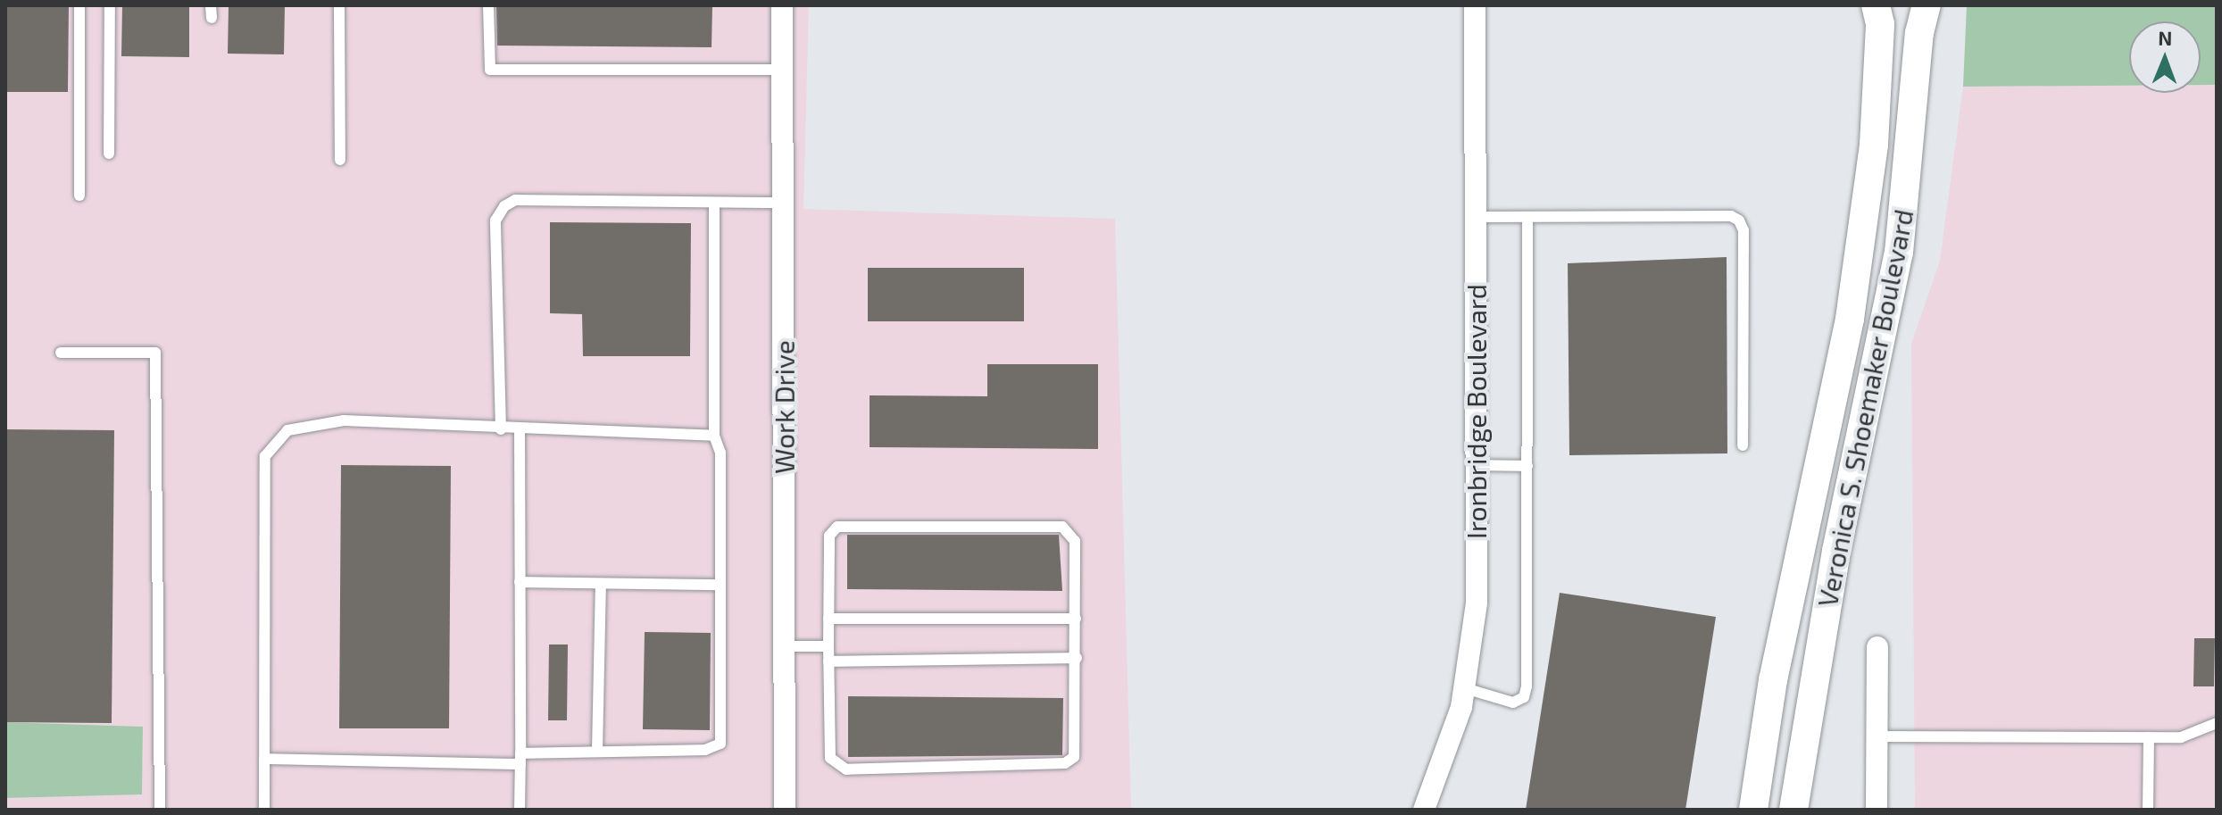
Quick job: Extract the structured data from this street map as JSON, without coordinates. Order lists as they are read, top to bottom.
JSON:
{
  "streets": {
    "street": ["Work Drive", "Veronica S. Shoemaker Boulevard", "Ironbridge Boulevard"]
  },
  "north": "top"
}
